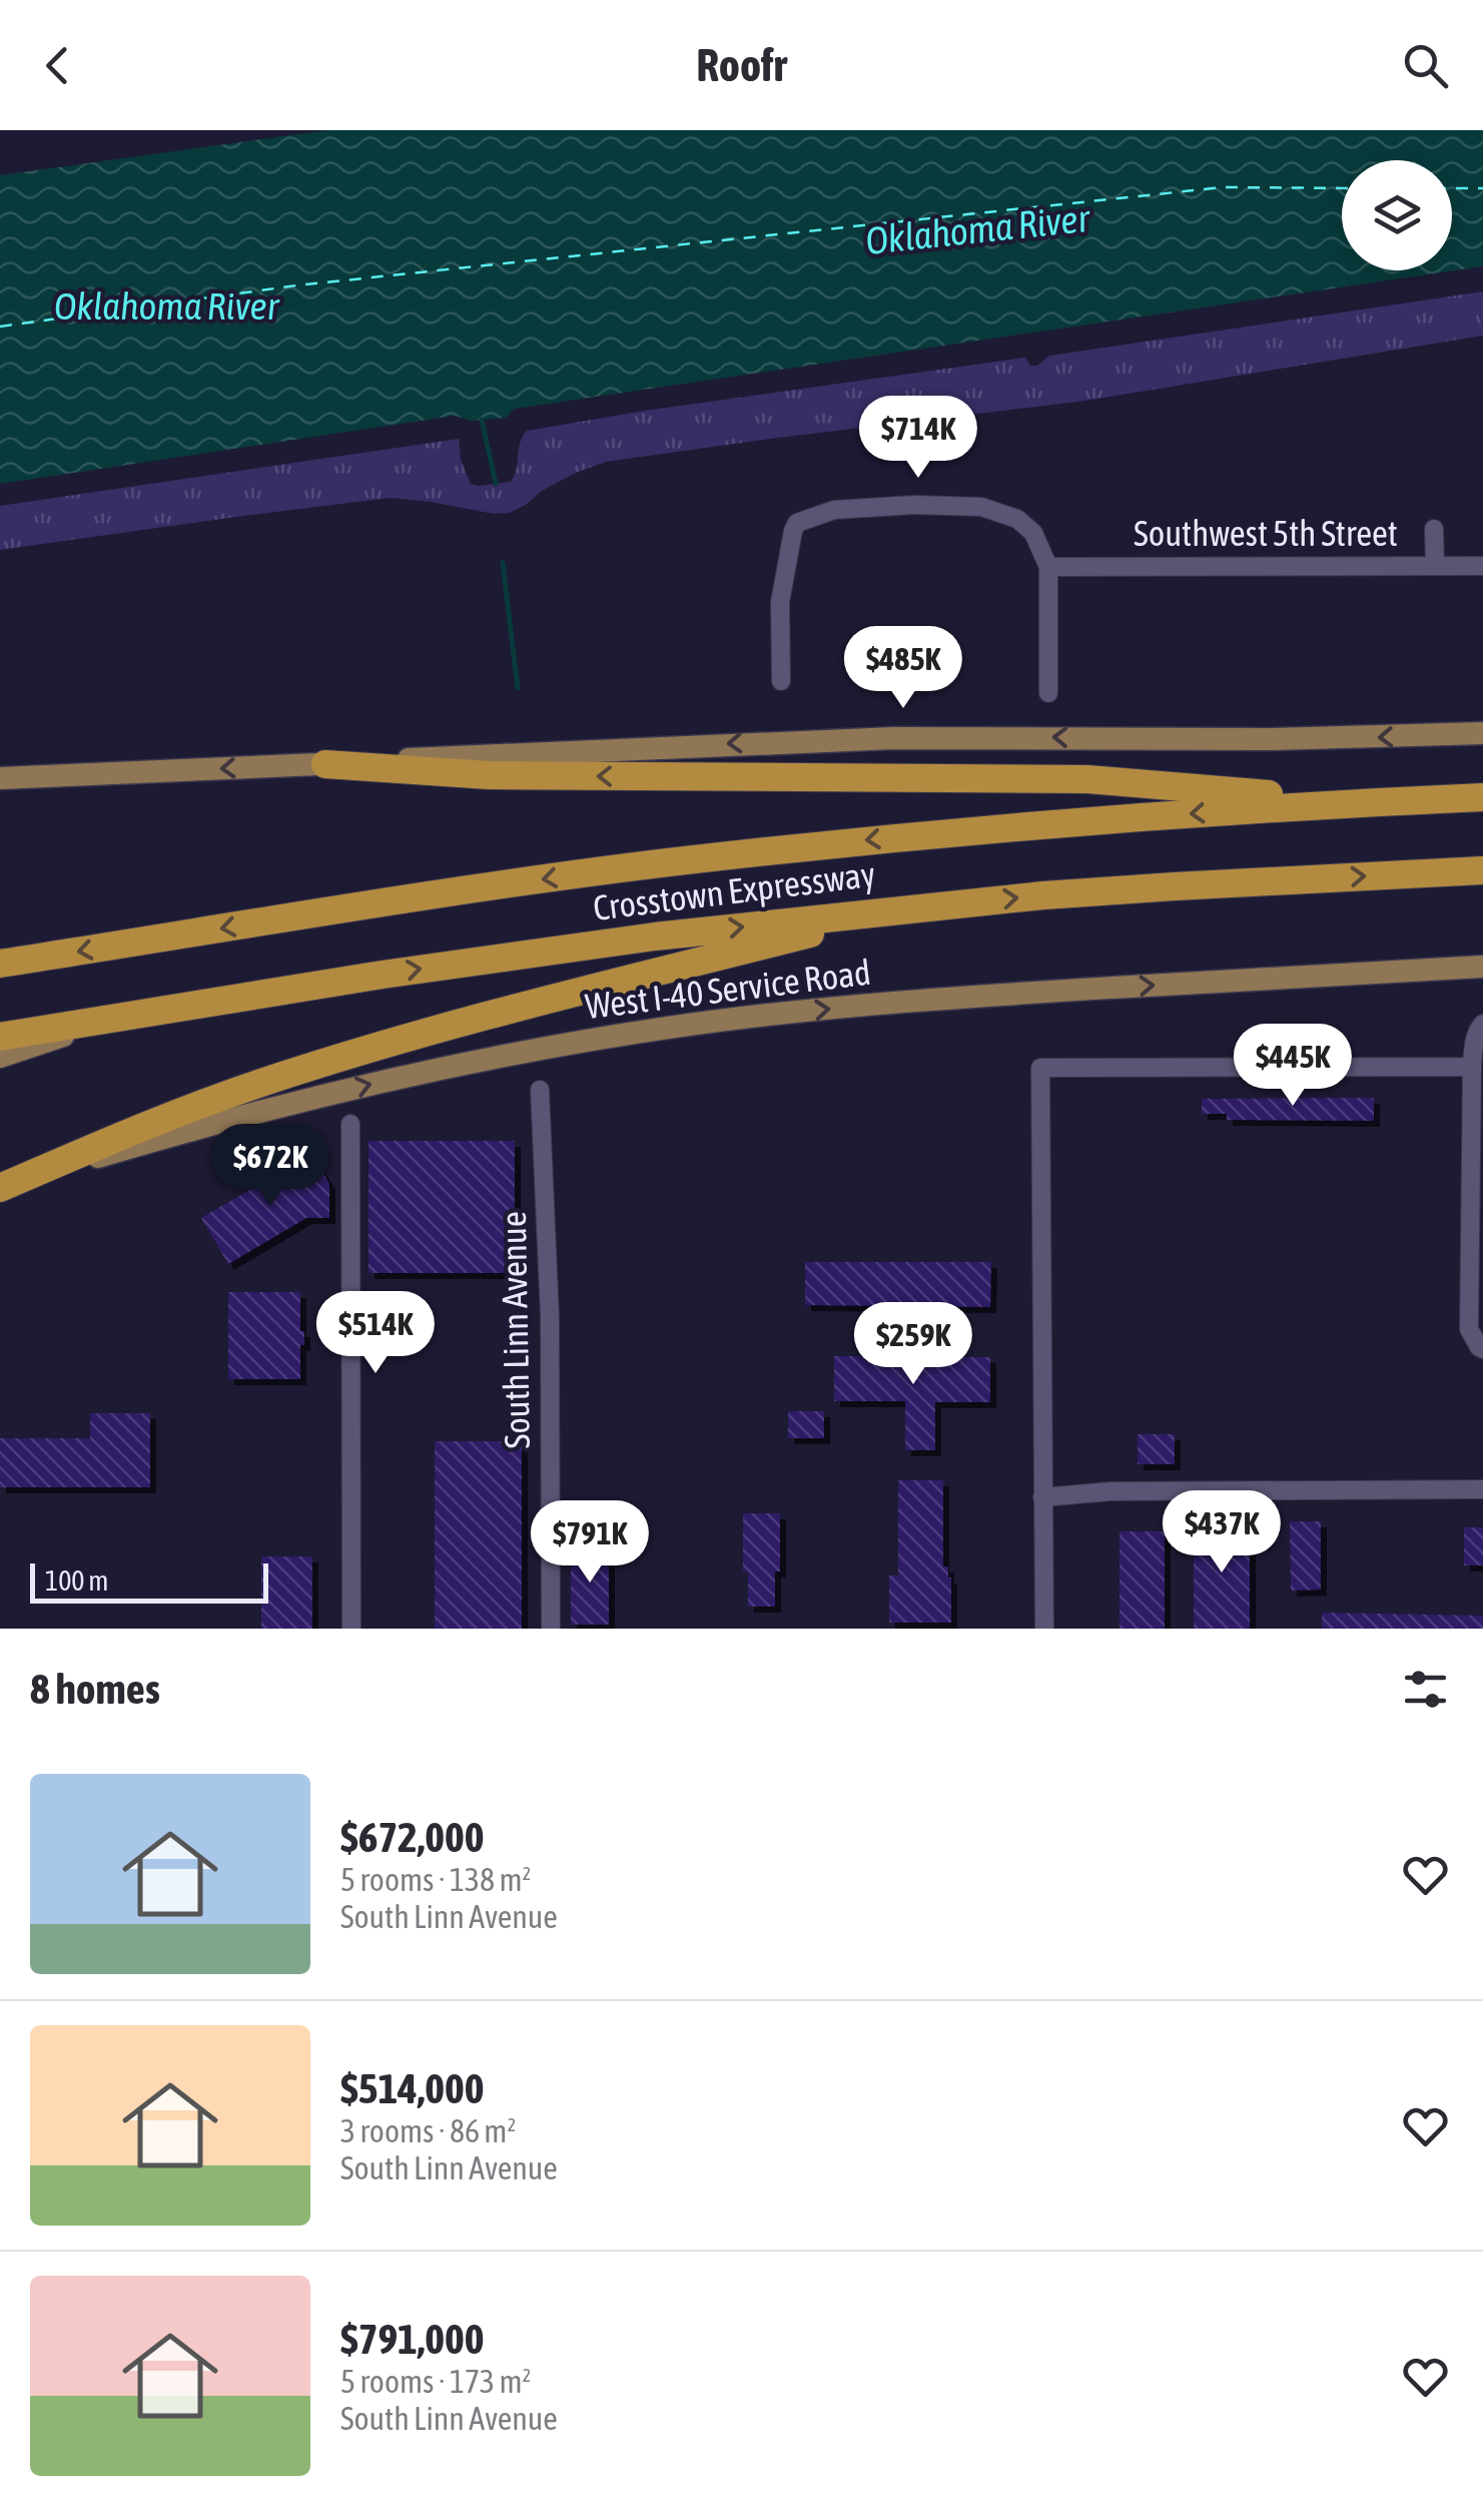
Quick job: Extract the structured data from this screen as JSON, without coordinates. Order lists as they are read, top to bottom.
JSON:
{
  "streets": {
    "highway": ["Crosstown Expressway"],
    "main road": ["West I-40 Service Road"],
    "street": ["Southwest 5th Street", "South Linn Avenue"]
  },
  "one_way": ["West I-40 Service Road"],
  "water": ["Oklahoma River"],
  "scale_bar": "100 m",
  "page": {
    "header": "Roofr",
    "price": [
      "$714K",
      "$485K",
      "$445K",
      "$672K",
      "$514K",
      "$259K",
      "$437K",
      "$791K"
    ],
    "scale": "100 m",
    "heading": "8 homes",
    "list": [
      {
        "name": "$672,000",
        "note": "5 rooms · 138 m² · South Linn Avenue"
      },
      {
        "name": "$514,000",
        "note": "3 rooms · 86 m² · South Linn Avenue"
      },
      {
        "name": "$791,000",
        "note": "5 rooms · 173 m² · South Linn Avenue"
      }
    ]
  }
}
